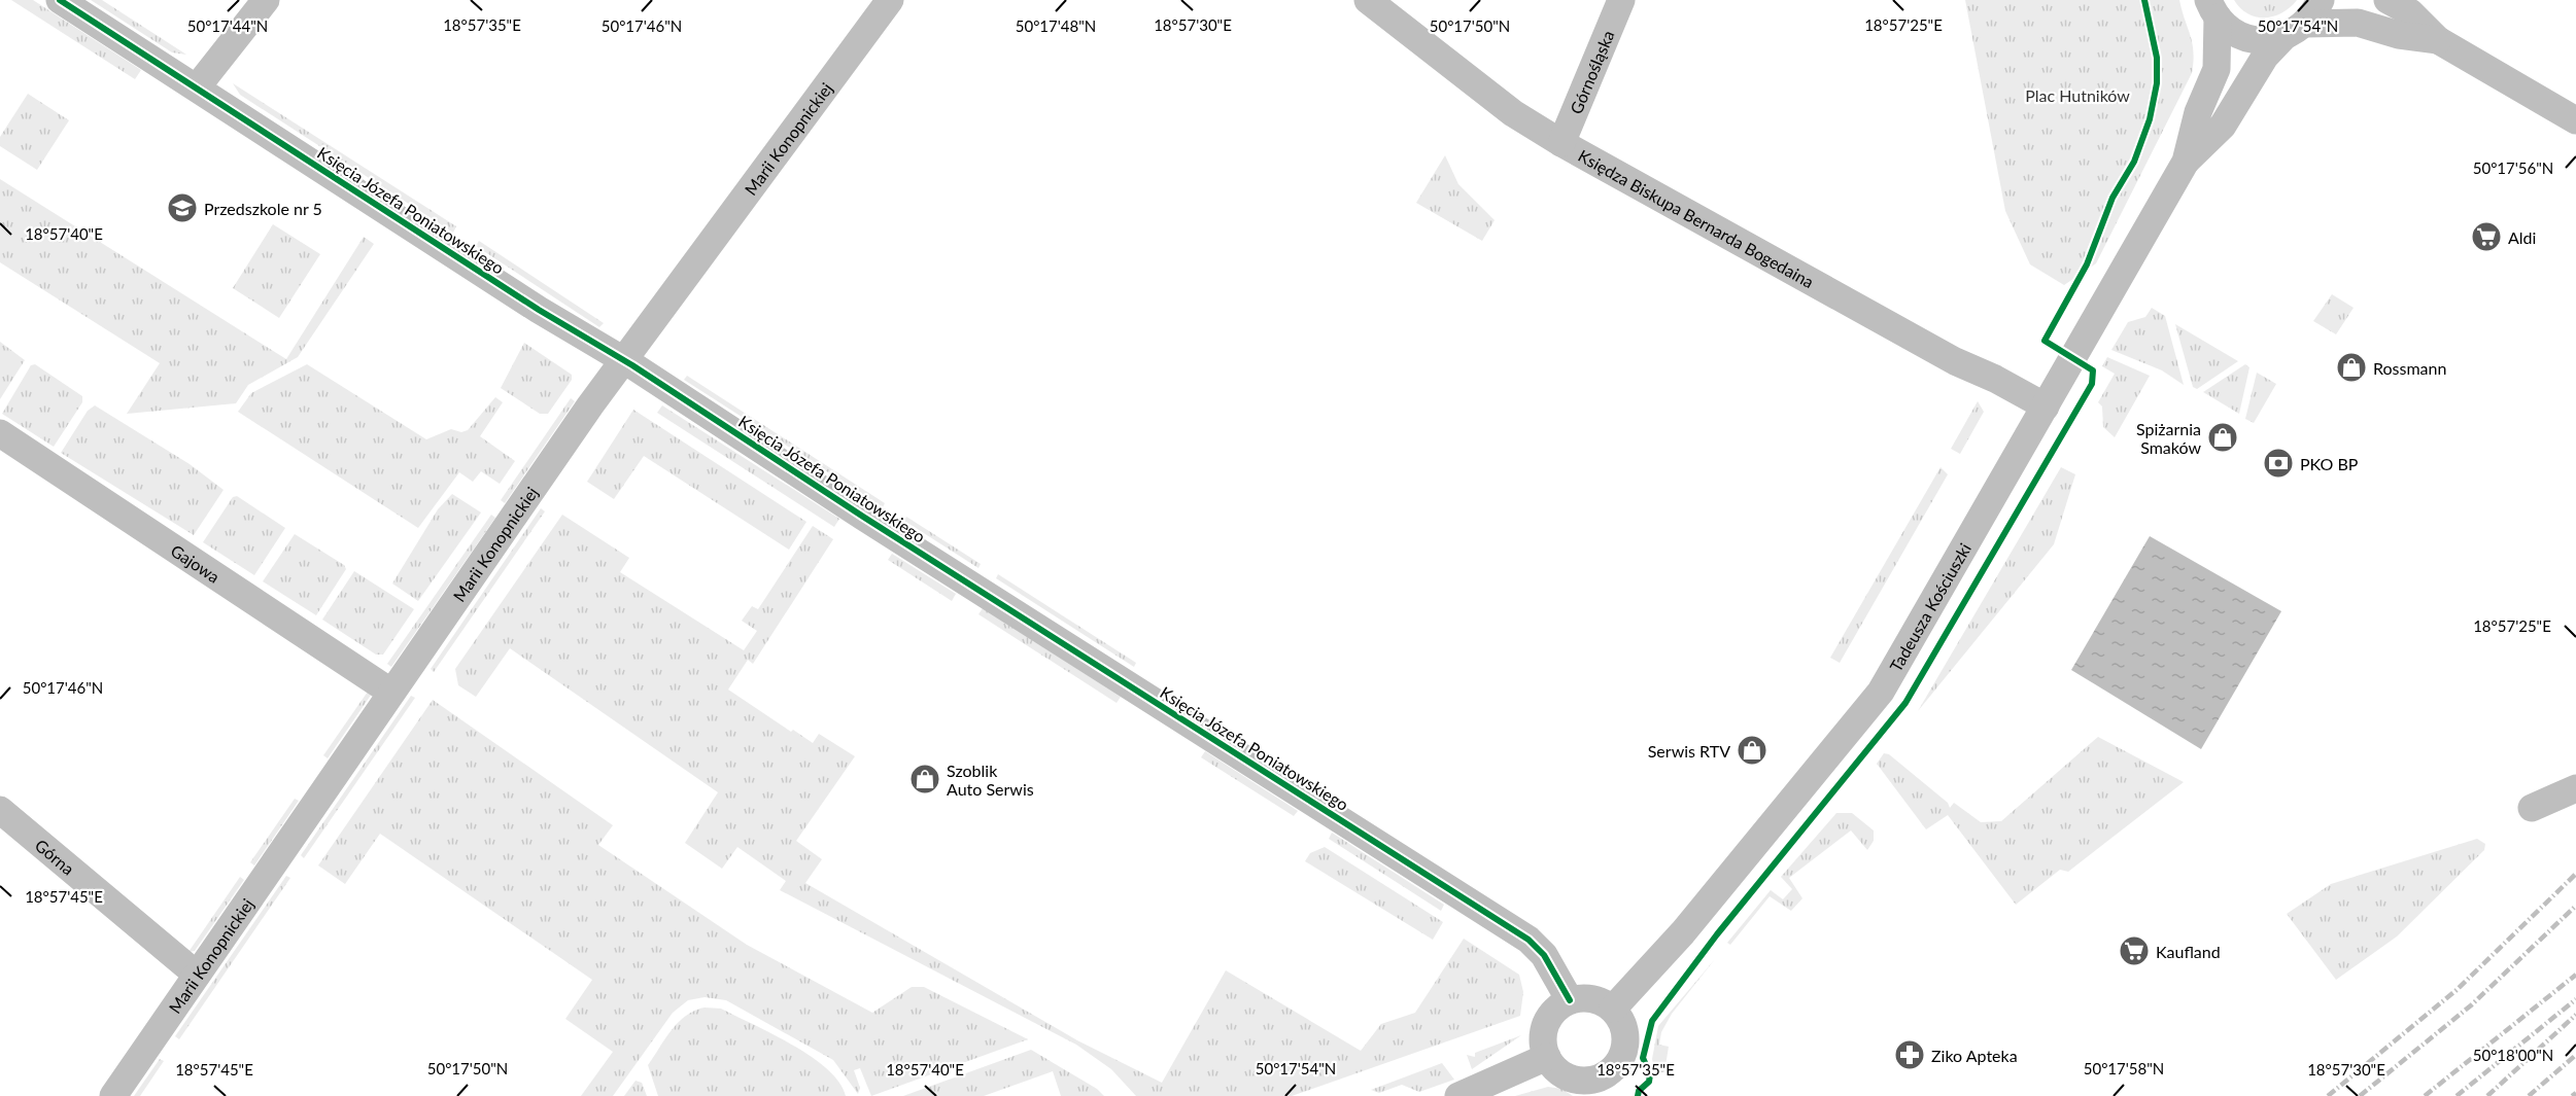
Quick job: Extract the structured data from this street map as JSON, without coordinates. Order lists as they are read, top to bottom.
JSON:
{
  "streets": {
    "street": [
      "Górnośląska",
      "Marii Konopnickiej",
      "Księcia Józefa Poniatowskiego",
      "Księdza Biskupa Bernarda Bogedaina",
      "Gajowa",
      "Tadeusza Kościuszki",
      "Górna"
    ]
  },
  "crossings": [
    ["Górnośląska", "Księdza Biskupa Bernarda Bogedaina"],
    ["Marii Konopnickiej", "Księcia Józefa Poniatowskiego"],
    ["Marii Konopnickiej", "Gajowa"],
    ["Marii Konopnickiej", "Górna"],
    ["Księcia Józefa Poniatowskiego", "Tadeusza Kościuszki"],
    ["Księdza Biskupa Bernarda Bogedaina", "Tadeusza Kościuszki"]
  ],
  "parks": ["Plac Hutników"],
  "places": {
    "school or university": ["Przedszkole nr 5"],
    "supermarket": ["Aldi", "Kaufland"],
    "shop": [
      "Rossmann",
      "Spiżarnia Smaków",
      "Serwis RTV",
      "Szoblik Auto Serwis"
    ],
    "bank": ["PKO BP"],
    "pharmacy": ["Ziko Apteka"]
  },
  "coordinates": [
    "18°57'35\"E",
    "18°57'30\"E",
    "18°57'25\"E",
    "50°17'44\"N",
    "50°17'46\"N",
    "50°17'48\"N",
    "50°17'50\"N",
    "50°17'54\"N",
    "50°17'56\"N",
    "18°57'40\"E",
    "18°57'45\"E",
    "50°18'00\"N",
    "50°17'58\"N"
  ]
}
